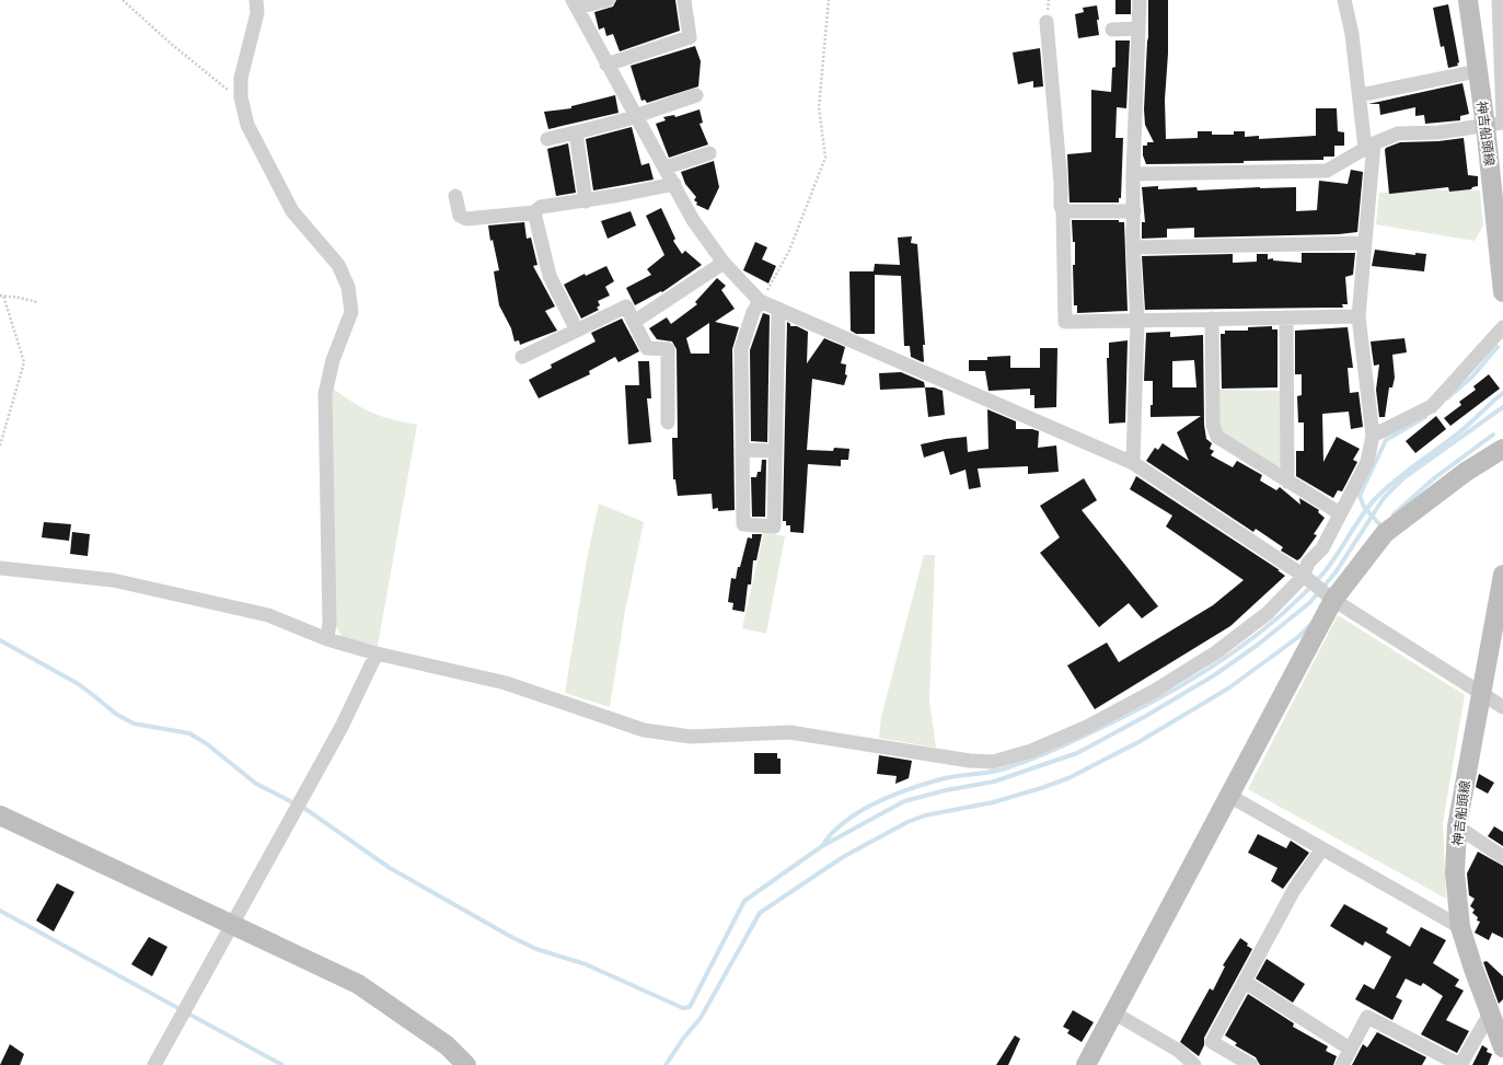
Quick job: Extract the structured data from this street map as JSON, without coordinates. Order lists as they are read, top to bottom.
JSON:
{
  "streets": {
    "street": ["神吉船頭線"]
  }
}
